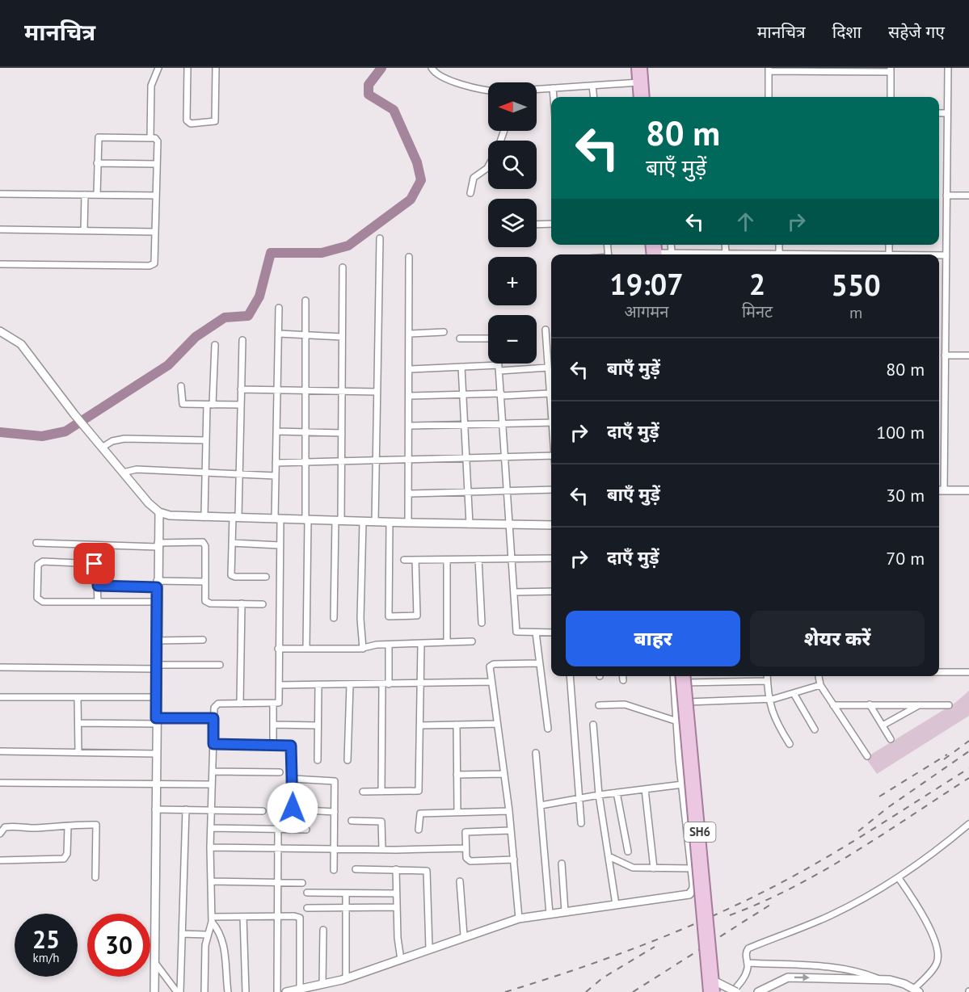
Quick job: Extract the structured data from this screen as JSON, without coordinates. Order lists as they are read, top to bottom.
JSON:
{
  "streets": {
    "main road": ["SH6"]
  },
  "north": "left",
  "page": {
    "header": "मानचित्र",
    "nav": ["मानचित्र", "दिशा", "सहेजे गए"],
    "map_buttons": ["+", "−"],
    "turn": ["80 m", "बाएँ मुड़ें"],
    "eta": [
      "19:07",
      "आगमन",
      "2",
      "मिनट",
      "550",
      "m"
    ],
    "list": [
      {
        "name": "बाएँ मुड़ें",
        "value": "80 m"
      },
      {
        "name": "दाएँ मुड़ें",
        "value": "100 m"
      },
      {
        "name": "बाएँ मुड़ें",
        "value": "30 m"
      },
      {
        "name": "दाएँ मुड़ें",
        "value": "70 m"
      }
    ],
    "buttons": ["बाहर", "शेयर करें"],
    "speed": "25 km/h",
    "limit": "30"
  }
}
